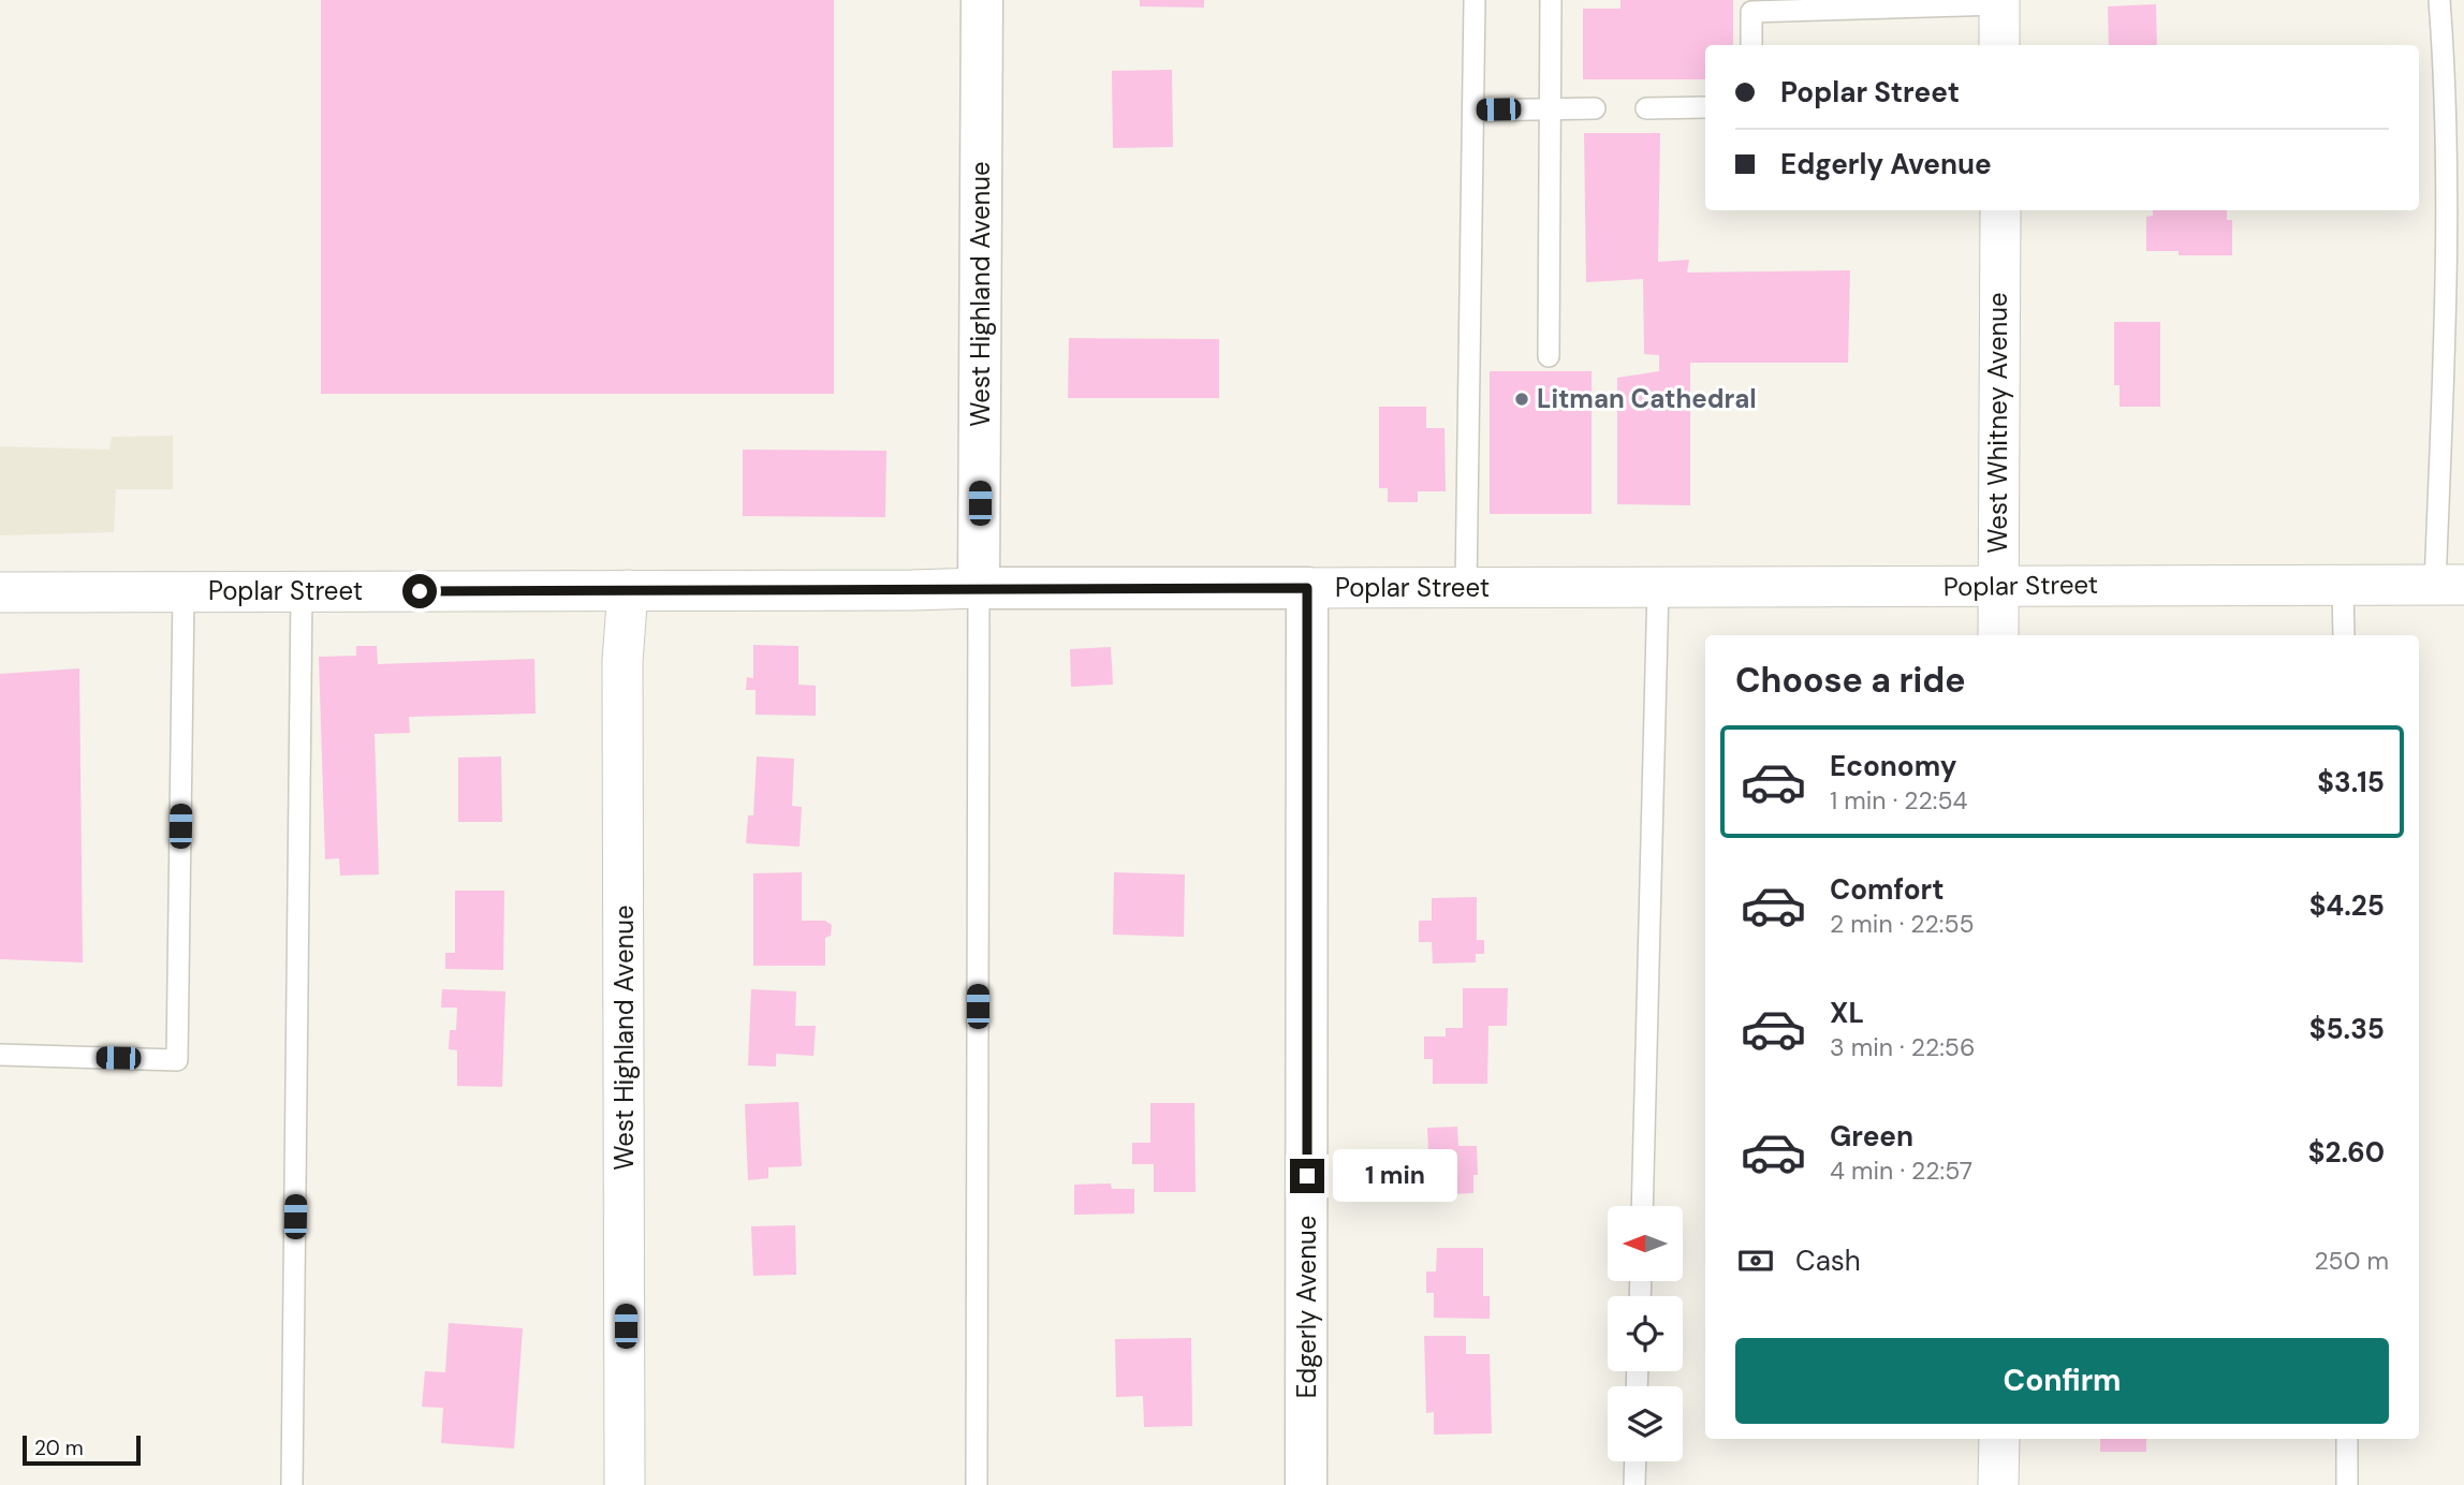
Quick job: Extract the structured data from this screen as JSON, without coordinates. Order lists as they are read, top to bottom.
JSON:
{
  "streets": {
    "street": [
      "West Highland Avenue",
      "West Whitney Avenue",
      "Poplar Street",
      "Edgerly Avenue"
    ]
  },
  "crossings": [
    ["West Highland Avenue", "Poplar Street"],
    ["West Whitney Avenue", "Poplar Street"],
    ["Poplar Street", "Edgerly Avenue"]
  ],
  "places": ["Litman Cathedral"],
  "scale_bar": "20 m",
  "north": "left",
  "page": {
    "banner": ["Poplar Street", "Edgerly Avenue"],
    "heading": "Choose a ride",
    "list": [
      {
        "name": "Economy",
        "note": "1 min · 22:54",
        "value": "$3.15"
      },
      {
        "name": "Comfort",
        "note": "2 min · 22:55",
        "value": "$4.25"
      },
      {
        "name": "XL",
        "note": "3 min · 22:56",
        "value": "$5.35"
      },
      {
        "name": "Green",
        "note": "4 min · 22:57",
        "value": "$2.60"
      }
    ],
    "bubble": "1 min",
    "pay": ["Cash", "250 m"],
    "buttons": "Confirm",
    "scale": "20 m"
  }
}
